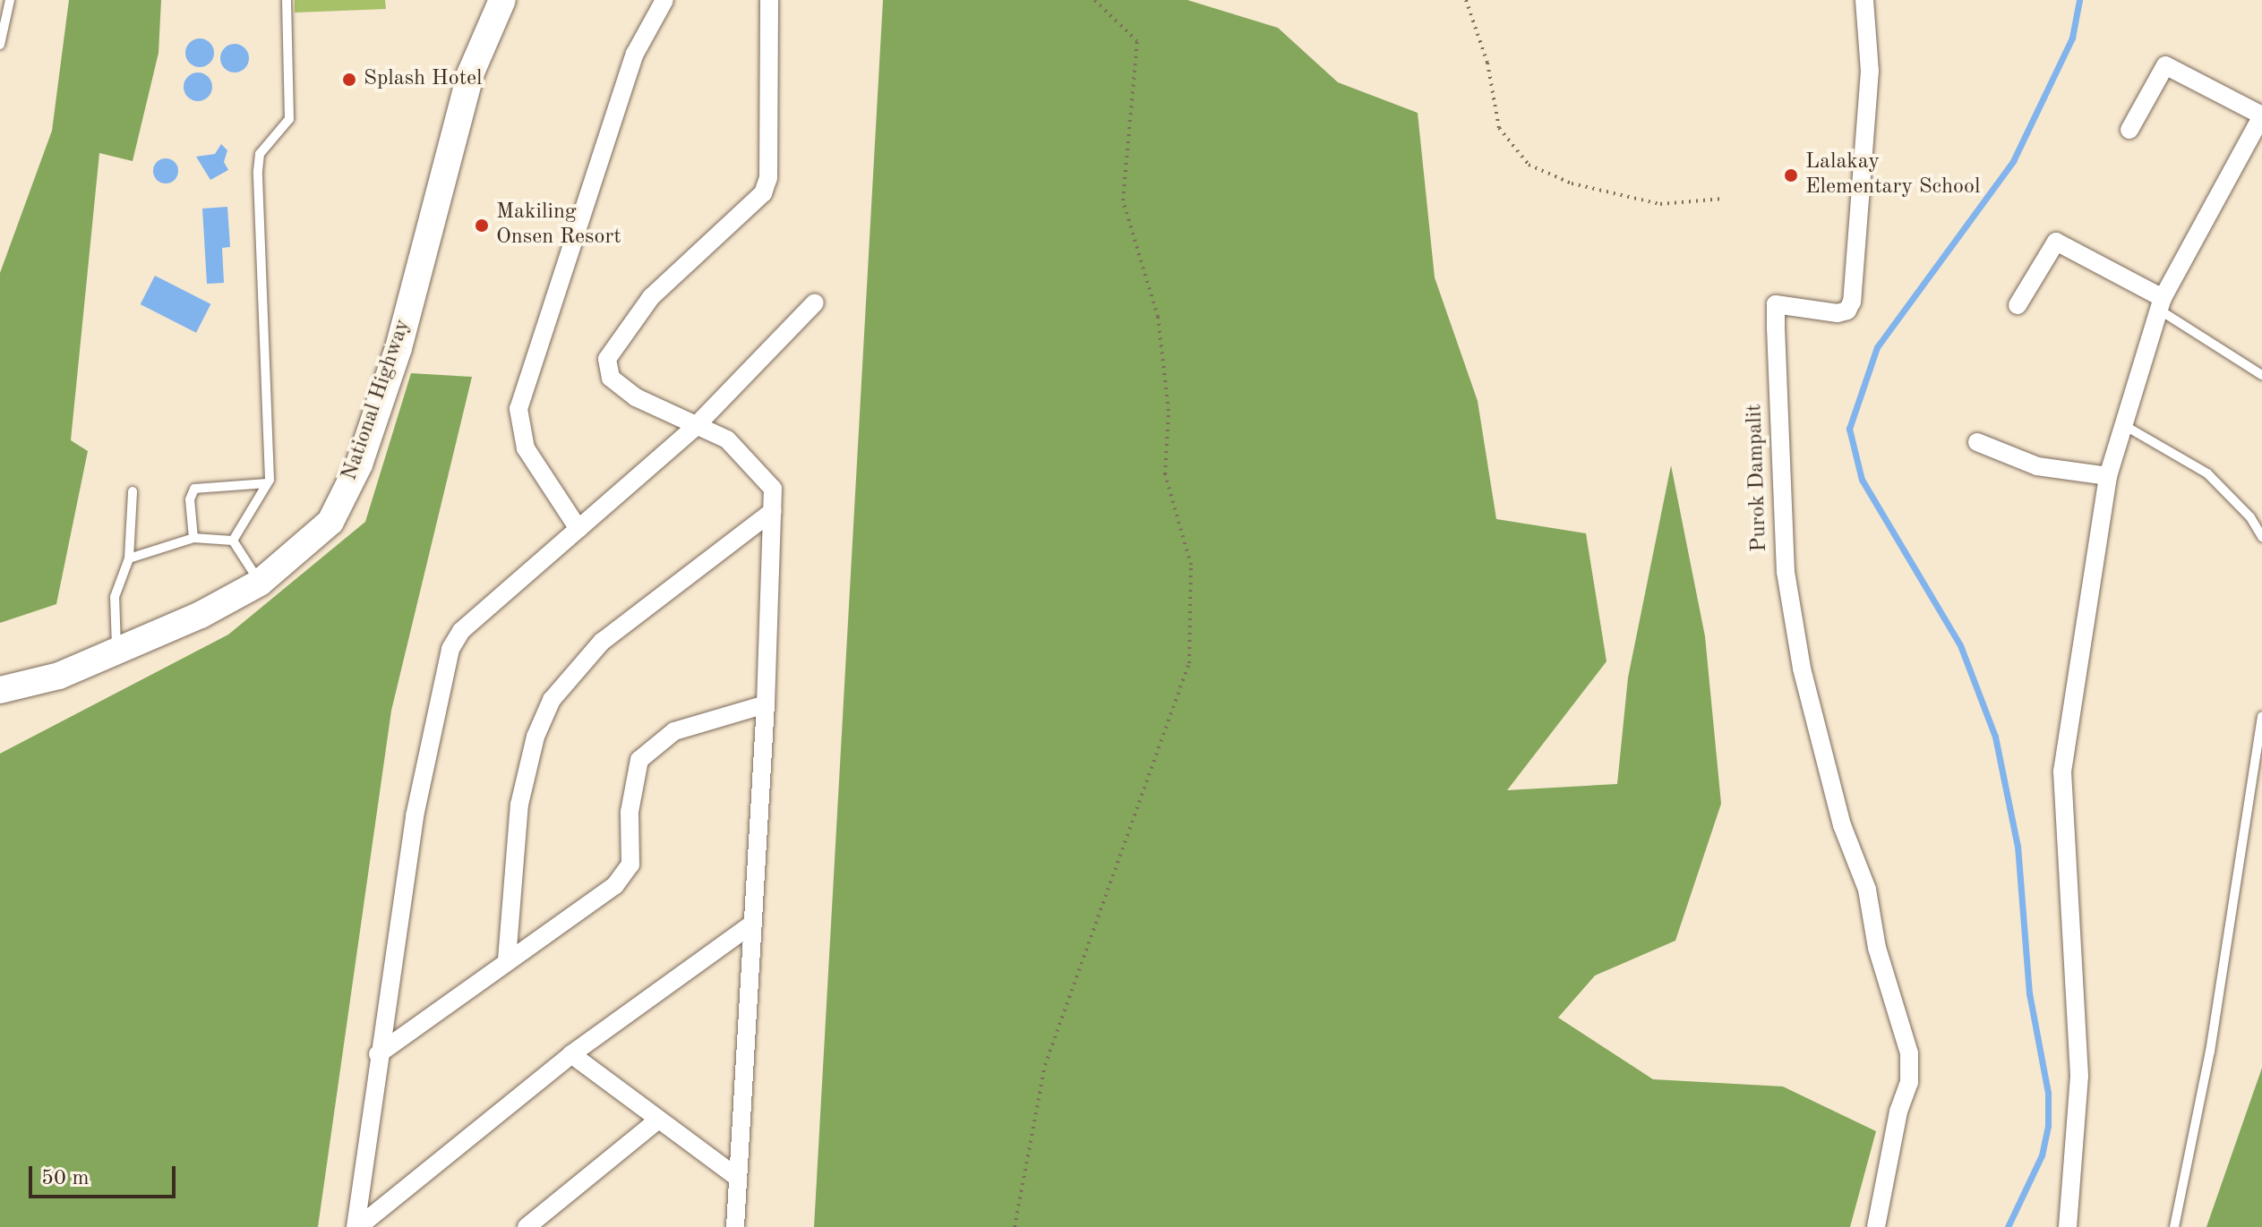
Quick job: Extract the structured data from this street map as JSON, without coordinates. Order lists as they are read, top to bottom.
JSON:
{
  "streets": {
    "main road": ["National Highway"],
    "street": ["Purok Dampalit"]
  },
  "places": ["Splash Hotel", "Lalakay Elementary School", "Makiling Onsen Resort"],
  "scale_bar": "50 m"
}
